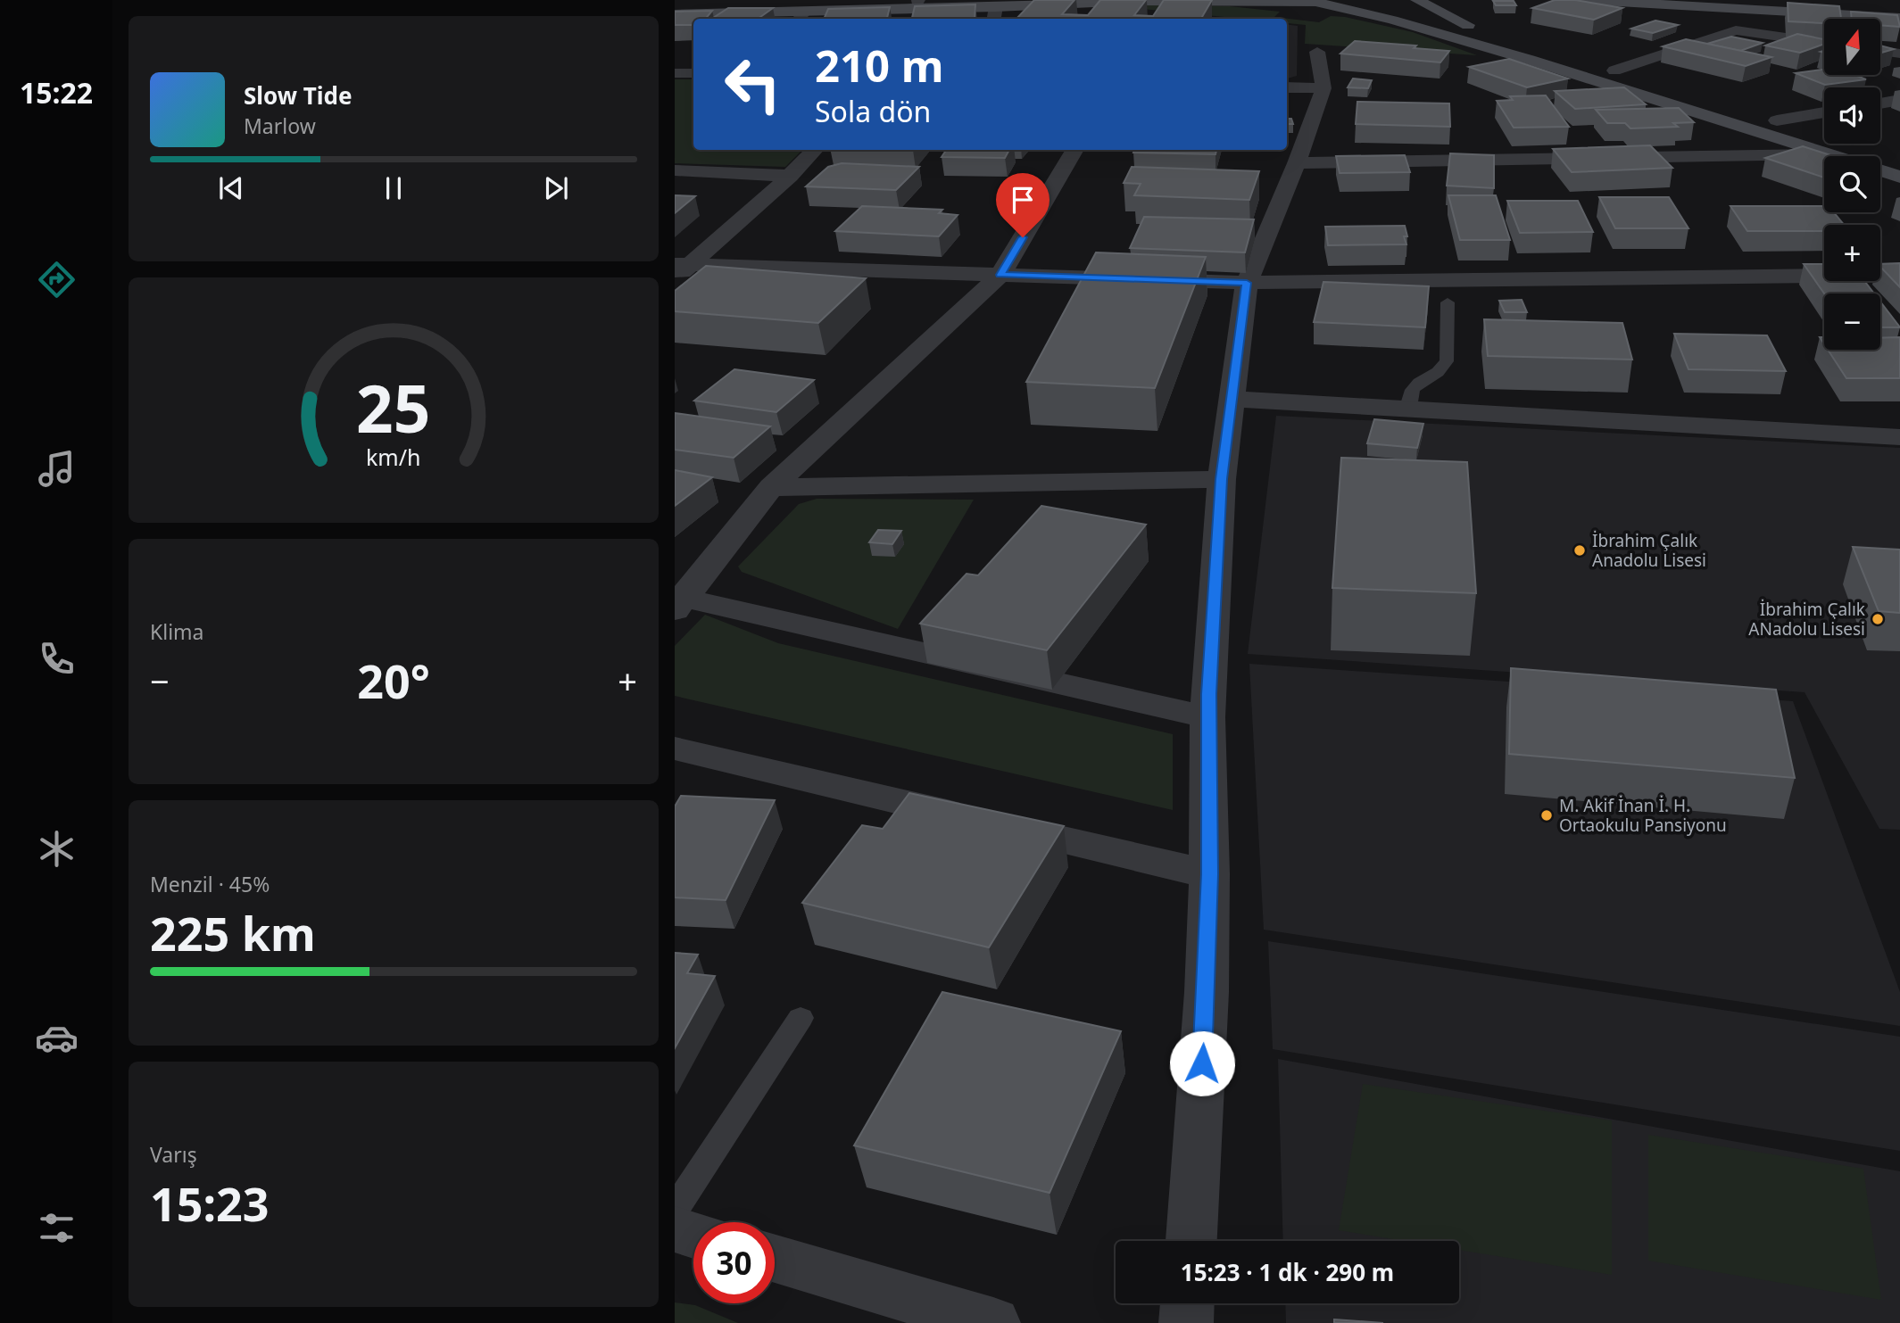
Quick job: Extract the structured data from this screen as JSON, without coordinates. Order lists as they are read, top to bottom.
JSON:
{
  "places": ["İbrahim Çalık Anadolu Lisesi", "İbrahim Çalık ANadolu Lisesi", "M. Akif İnan İ. H. Ortaokulu Pansiyonu"],
  "north": "top",
  "page": {
    "tabs": "15:22",
    "map_buttons": ["+", "−"],
    "turn": ["210 m", "Sola dön"],
    "song": ["Slow Tide", "Marlow"],
    "tile": [
      "Klima",
      ["Menzil · 45%", "225 km"],
      ["Varış", "15:23"]
    ],
    "heat": ["−", "20°", "+"],
    "limit": "30",
    "trip": "15:23 · 1 dk · 290 m",
    "gauge": ["25", "km/h"]
  }
}
